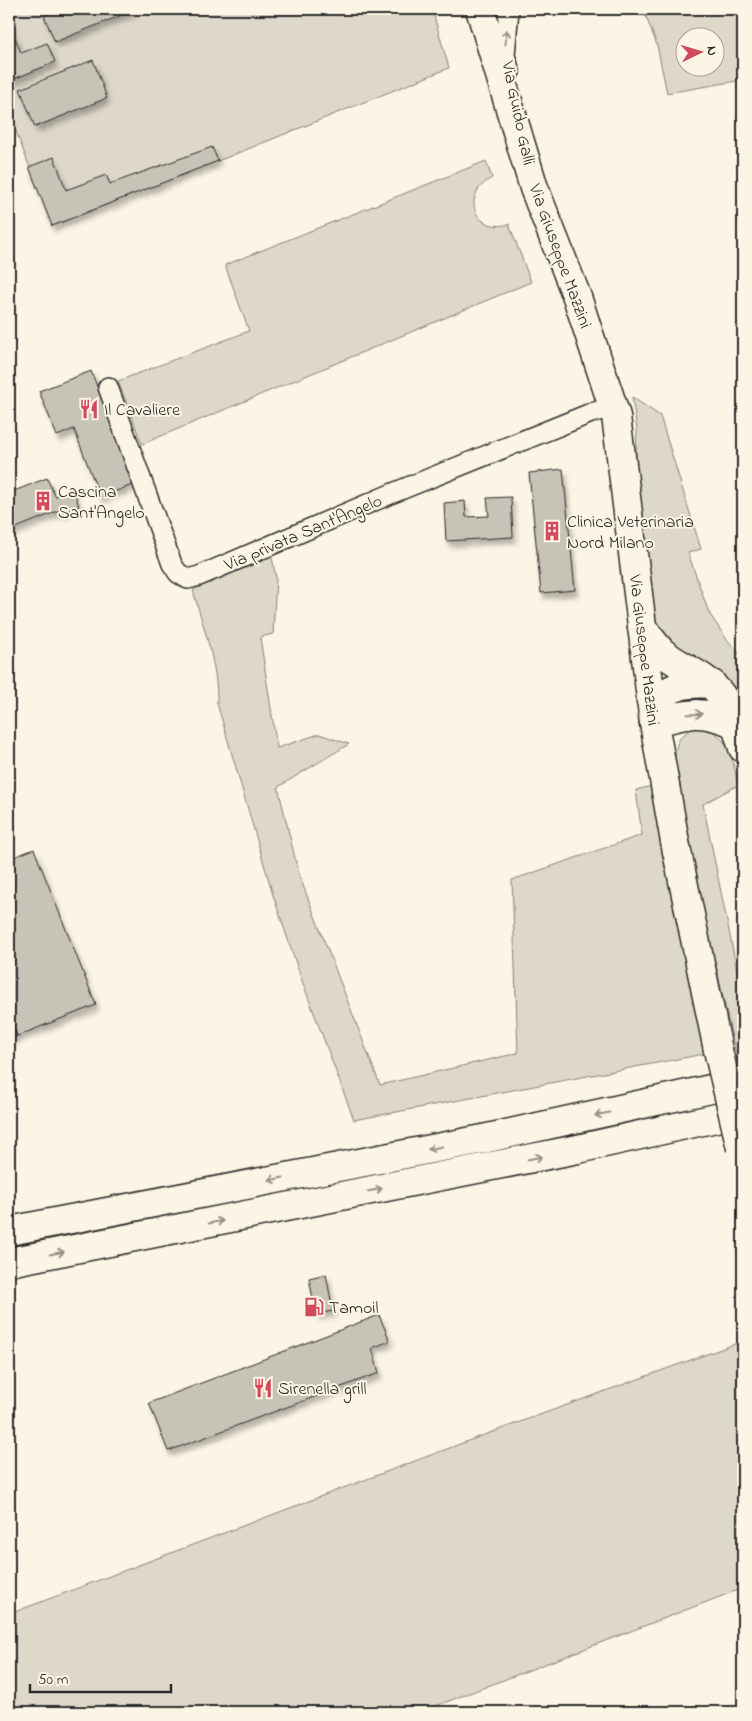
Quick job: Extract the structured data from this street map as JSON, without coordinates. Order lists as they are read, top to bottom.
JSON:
{
  "streets": {
    "main road": ["Via Giuseppe Mazzini"],
    "street": ["Via Guido Galli", "Via privata Sant'Angelo"]
  },
  "crossings": [
    ["Via Guido Galli", "Via Giuseppe Mazzini"],
    ["Via Giuseppe Mazzini", "Via privata Sant'Angelo"]
  ],
  "one_way": ["Via Guido Galli"],
  "places": {
    "restaurant": ["Il Cavaliere", "Sirenella grill"],
    "building": ["Cascina Sant'Angelo", "Clinica Veterinaria Nord Milano"],
    "fuel station": ["Tamoil"]
  },
  "scale_bar": "50 m",
  "north": "right"
}
